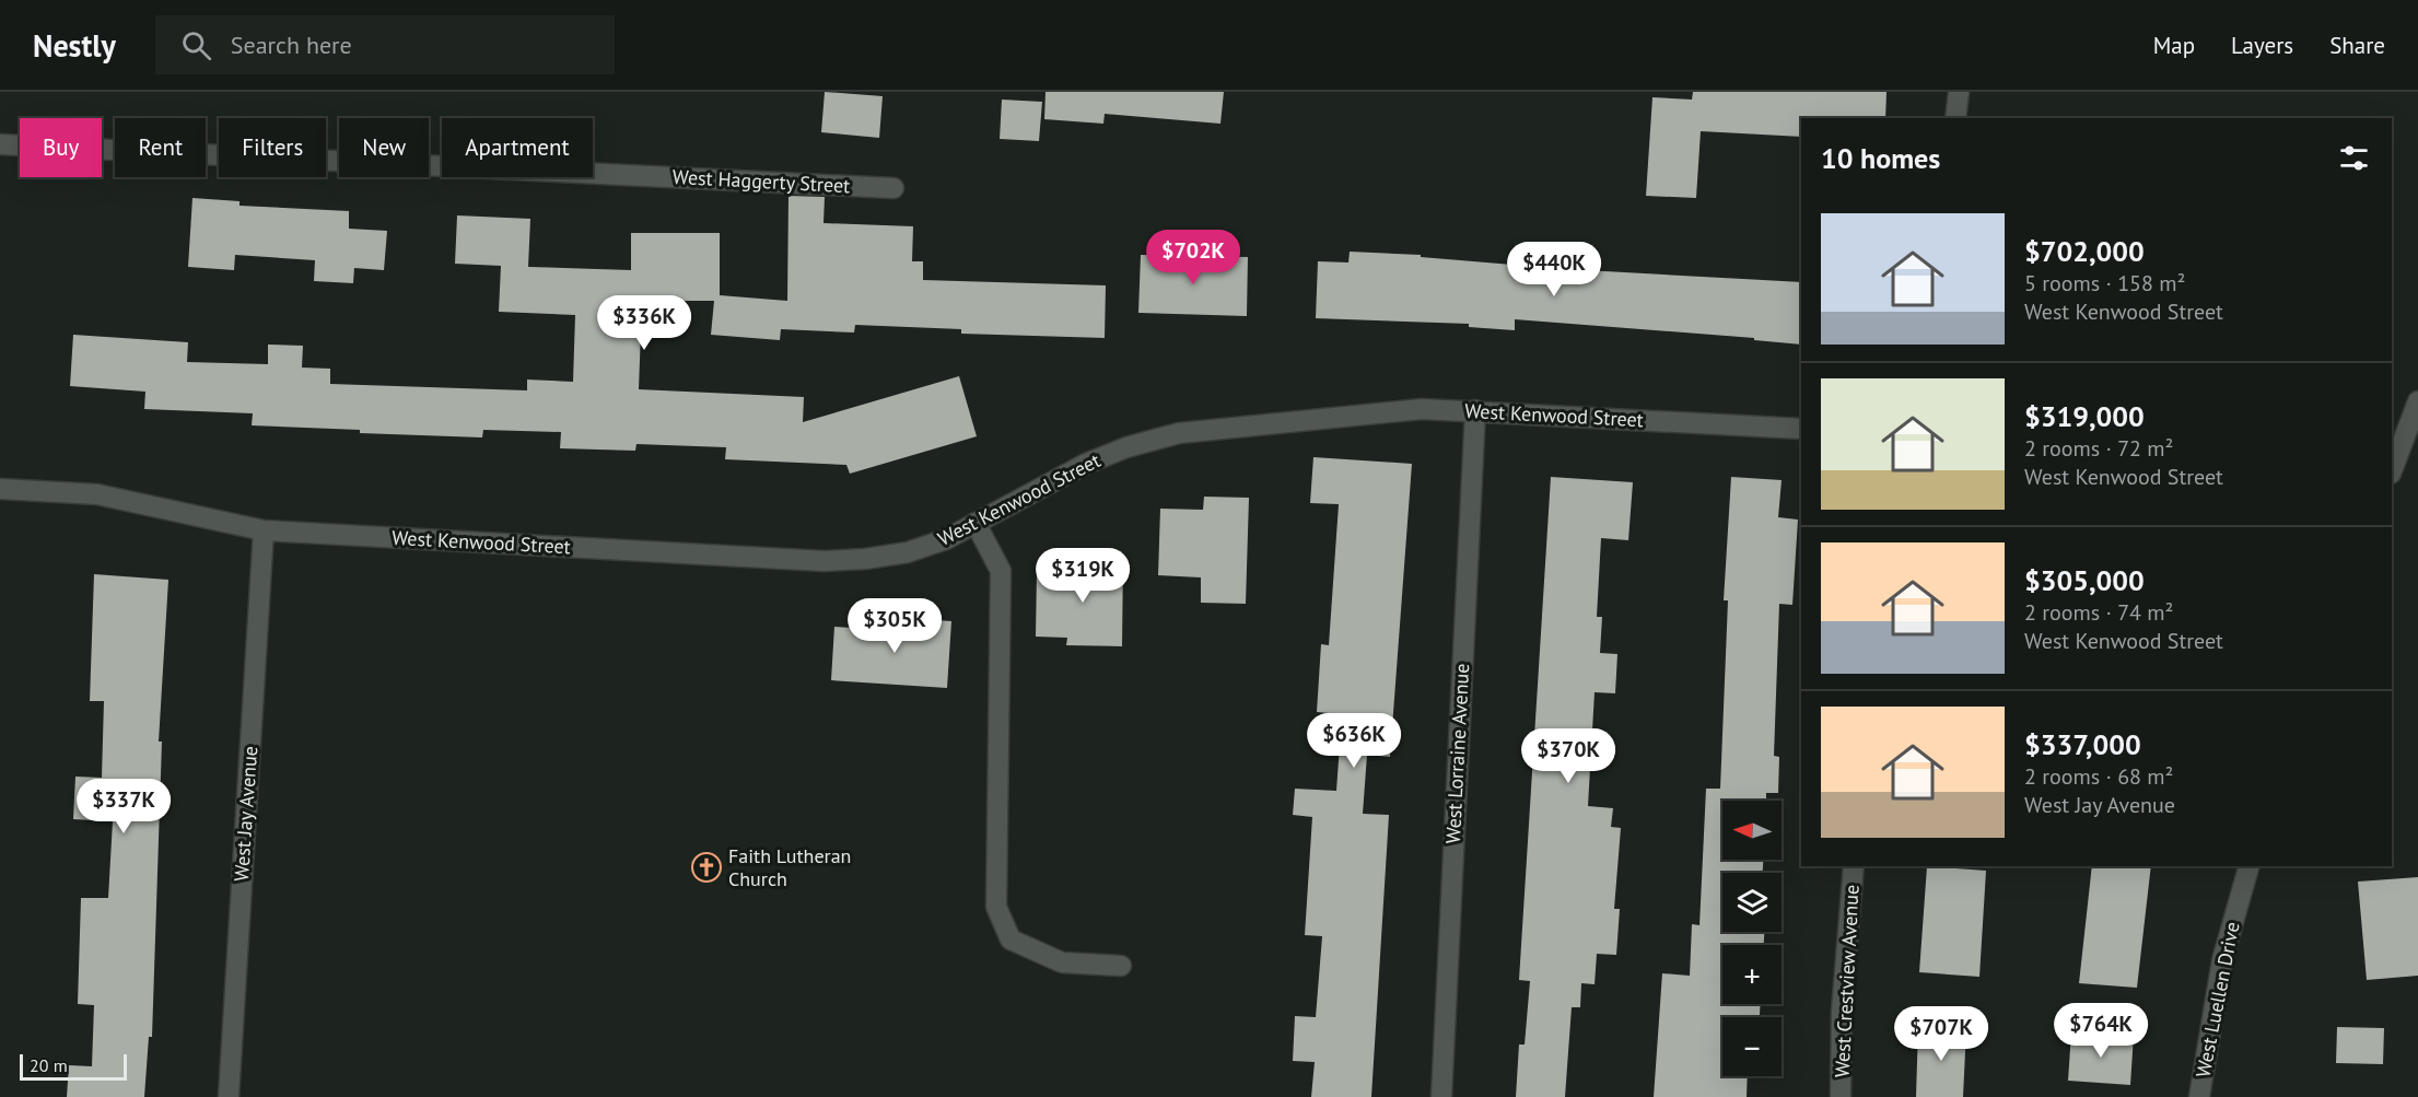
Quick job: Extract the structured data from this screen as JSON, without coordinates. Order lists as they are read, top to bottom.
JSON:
{
  "streets": {
    "street": [
      "West Haggerty Street",
      "West Kenwood Street",
      "West Lorraine Avenue",
      "West Jay Avenue",
      "West Crestview Avenue",
      "West Luellen Drive"
    ]
  },
  "crossings": [
    ["West Kenwood Street", "West Lorraine Avenue"],
    ["West Kenwood Street", "West Jay Avenue"]
  ],
  "places": {
    "church": ["Faith Lutheran Church"]
  },
  "scale_bar": "20 m",
  "north": "left",
  "page": {
    "header": "Nestly",
    "search": "Search here",
    "nav": ["Map", "Layers", "Share"],
    "chip": [
      "Buy",
      "Rent",
      "Filters",
      "New",
      "Apartment"
    ],
    "heading": "10 homes",
    "list": [
      {
        "name": "$702,000",
        "note": "5 rooms · 158 m² · West Kenwood Street"
      },
      {
        "name": "$319,000",
        "note": "2 rooms · 72 m² · West Kenwood Street"
      },
      {
        "name": "$305,000",
        "note": "2 rooms · 74 m² · West Kenwood Street"
      },
      {
        "name": "$337,000",
        "note": "2 rooms · 68 m² · West Jay Avenue"
      }
    ],
    "price": [
      "$702K",
      "$440K",
      "$336K",
      "$319K",
      "$305K",
      "$636K",
      "$370K",
      "$337K",
      "$764K",
      "$707K"
    ],
    "map_buttons": ["+", "−"],
    "scale": "20 m"
  }
}
